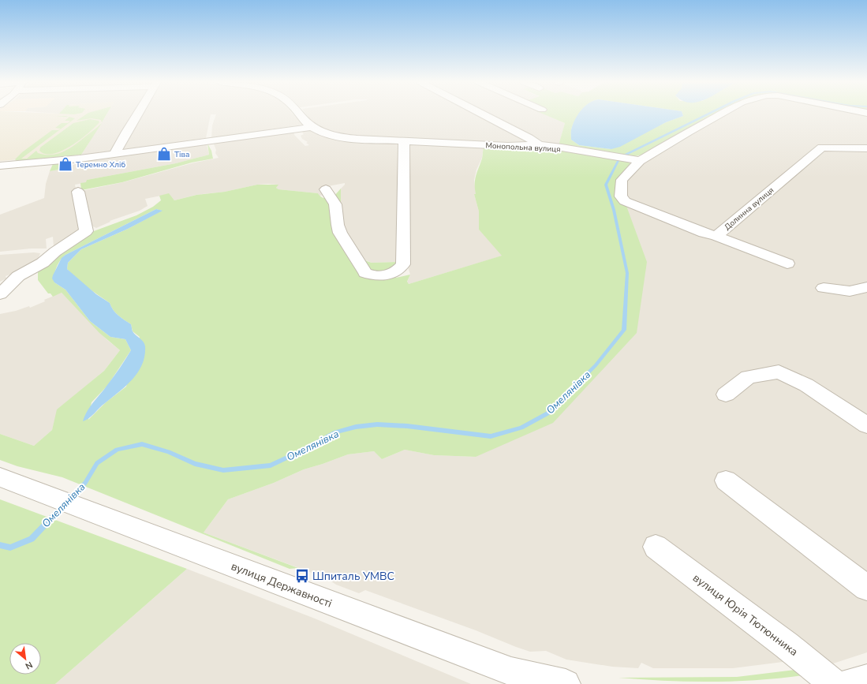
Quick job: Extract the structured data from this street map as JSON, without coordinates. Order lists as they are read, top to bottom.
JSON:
{
  "streets": {
    "street": [
      "Монопольна вулиця",
      "Долинна вулиця",
      "вулиця Державності",
      "вулиця Юрія Тютюнника"
    ]
  },
  "crossings": [
    ["Монопольна вулиця", "Долинна вулиця"]
  ],
  "water": ["Омелянівка"],
  "places": {
    "shop": ["Тіва", "Теремно Хліб"],
    "bus stop": ["Шпиталь УМВС"]
  },
  "north": "bottom right"
}
